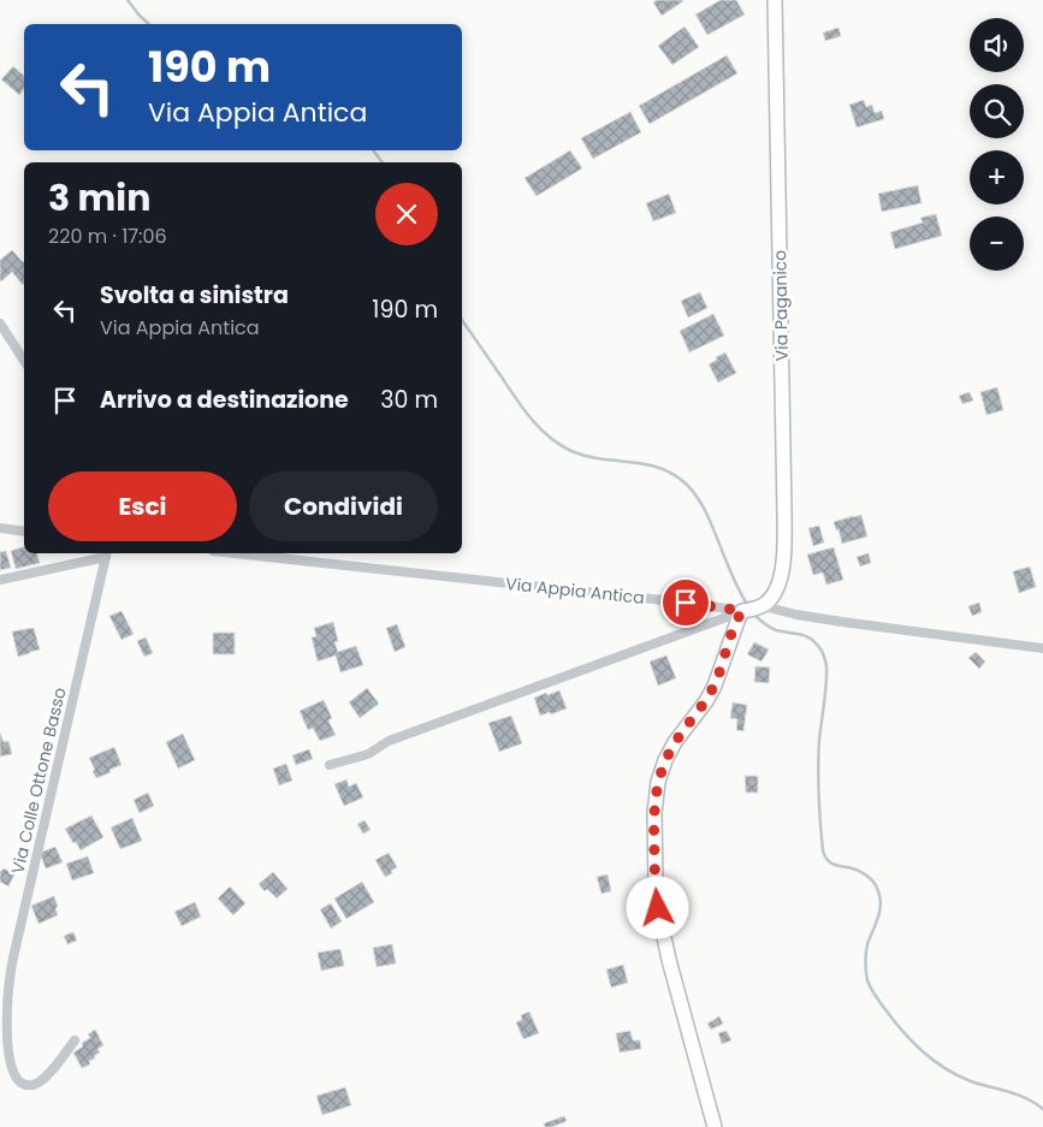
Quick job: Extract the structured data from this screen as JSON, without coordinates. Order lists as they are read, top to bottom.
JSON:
{
  "streets": {
    "street": ["Via Paganico", "Via Appia Antica", "Via Colle Ottone Basso"]
  },
  "crossings": [
    ["Via Paganico", "Via Appia Antica"]
  ],
  "page": {
    "map_buttons": ["+", "−"],
    "turn": ["190 m", "Via Appia Antica"],
    "heading": ["3 min", "220 m · 17:06"],
    "list": [
      {
        "name": "Svolta a sinistra",
        "note": "Via Appia Antica",
        "value": "190 m"
      },
      {
        "name": "Arrivo a destinazione",
        "value": "30 m"
      }
    ],
    "buttons": ["Esci", "Condividi"]
  }
}
